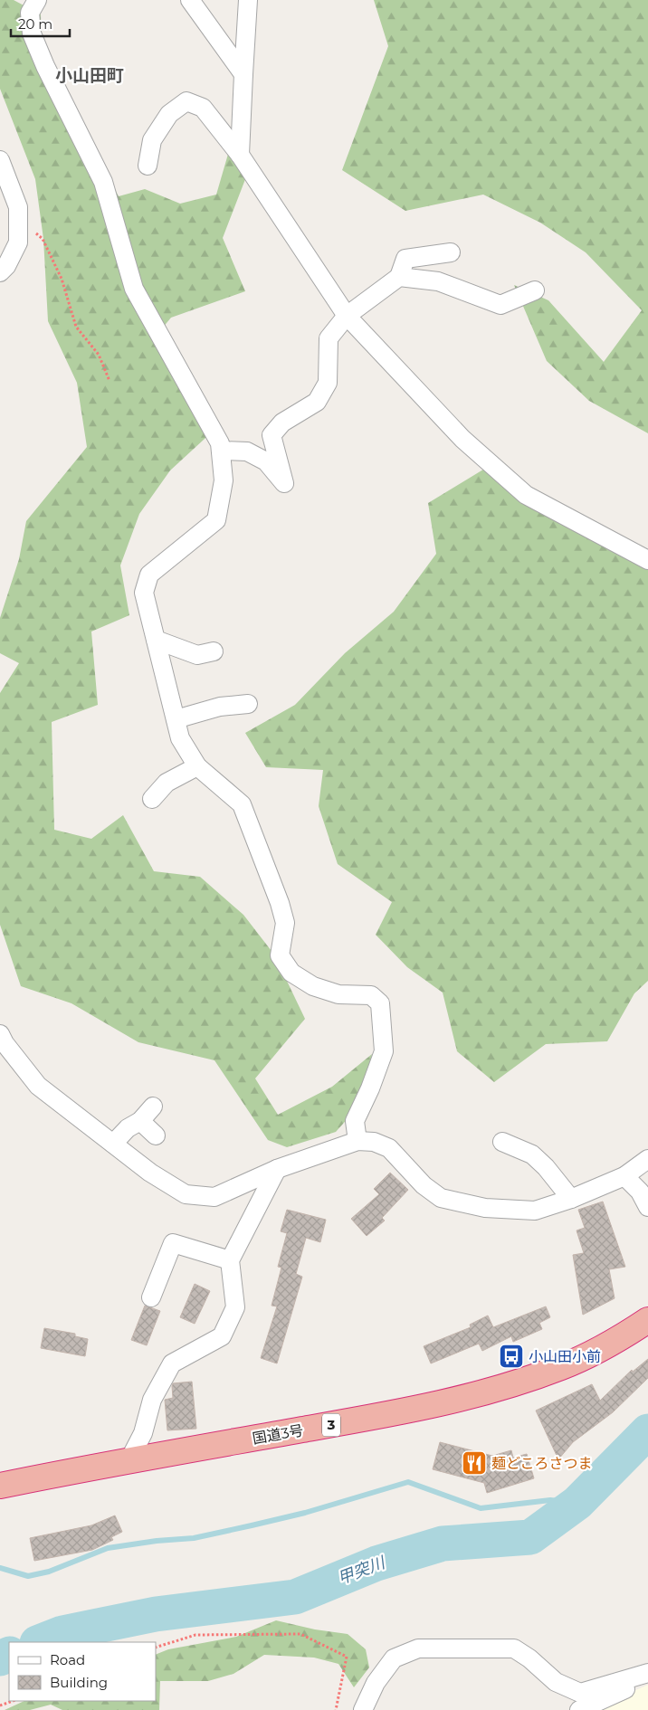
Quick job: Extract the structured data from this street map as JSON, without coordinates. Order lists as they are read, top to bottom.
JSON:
{
  "streets": {
    "highway": ["3", "国道3号"]
  },
  "districts": ["小山田町"],
  "water": ["甲突川"],
  "places": {
    "bus stop": ["小山田小前"],
    "restaurant": ["麺どころさつま"]
  },
  "legend": ["Road", "Building"],
  "scale_bar": "20 m"
}
